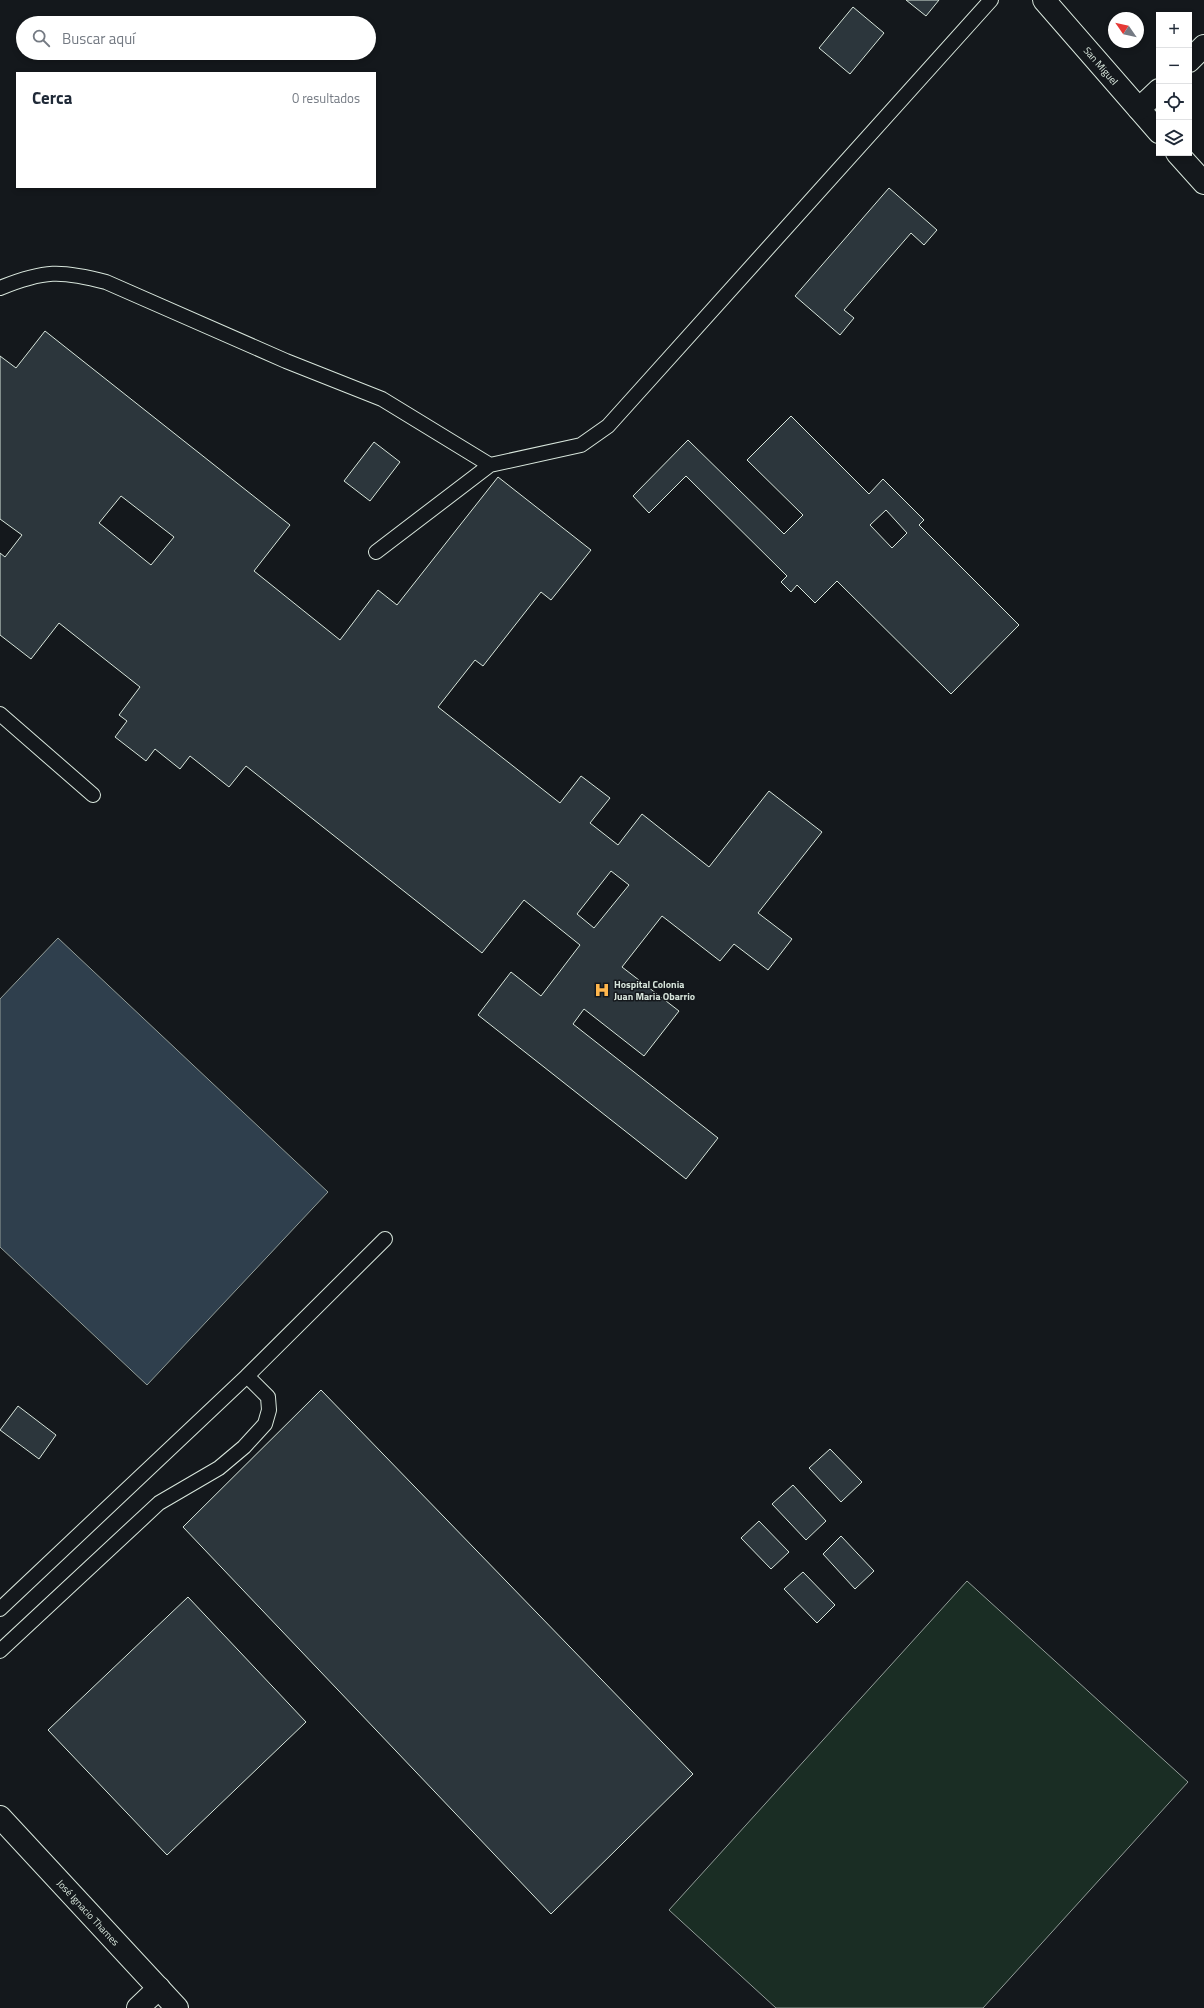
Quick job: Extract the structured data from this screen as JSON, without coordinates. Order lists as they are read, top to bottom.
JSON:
{
  "streets": {
    "street": ["San Miguel", "José Ignacio Thames"]
  },
  "places": {
    "hospital": ["Hospital Colonia Juan Maria Obarrio"]
  },
  "north": "top left",
  "page": {
    "map_buttons": ["+", "−"],
    "search": "Buscar aquí",
    "heading": ["Cerca", "0 resultados"]
  }
}
